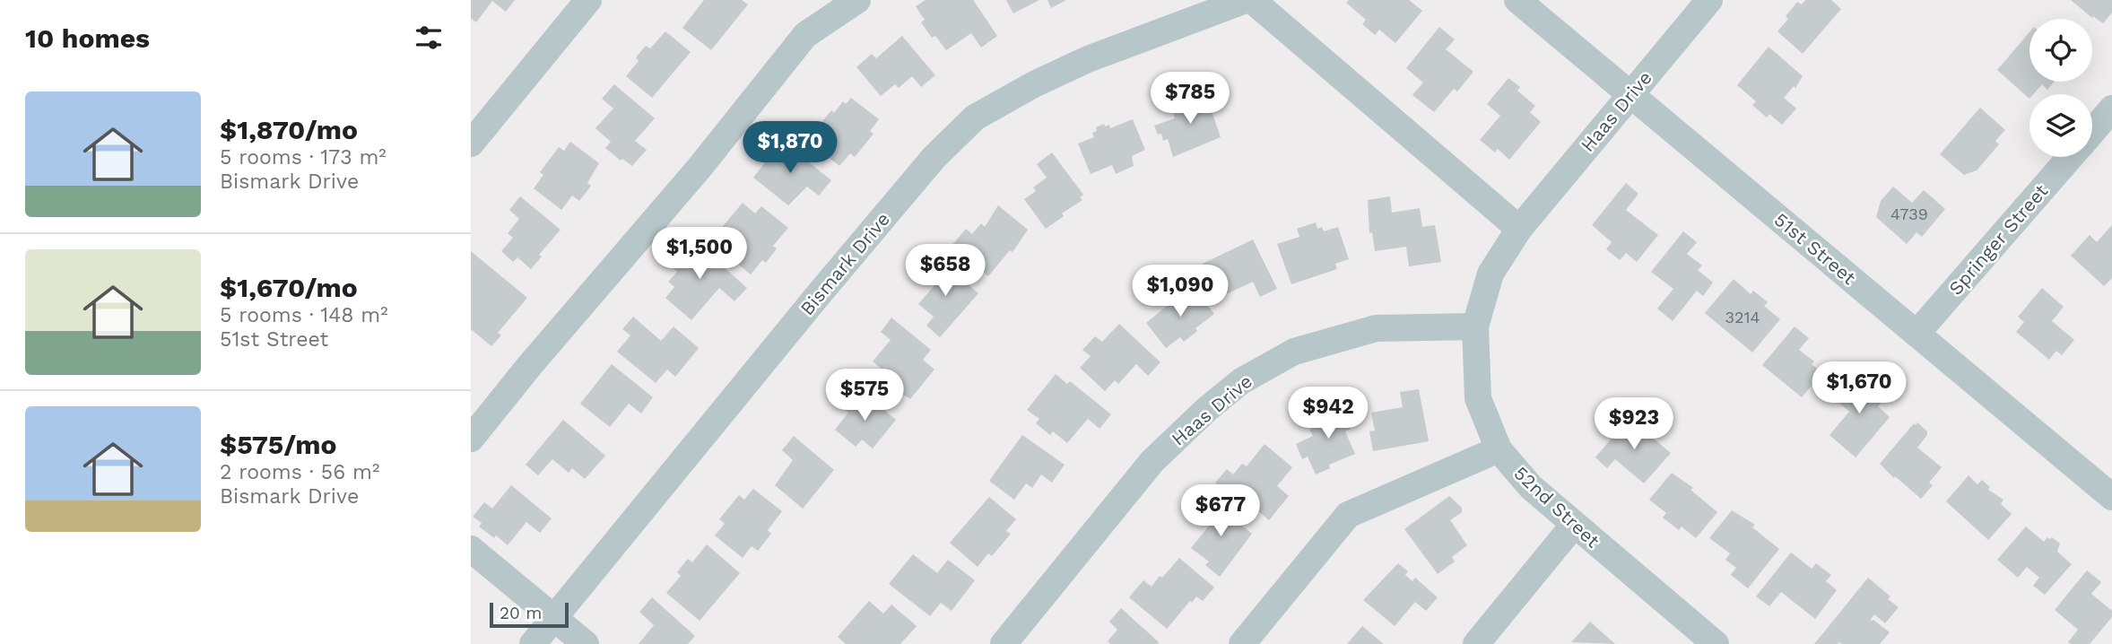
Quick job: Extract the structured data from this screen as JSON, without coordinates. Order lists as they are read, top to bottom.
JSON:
{
  "streets": {
    "street": [
      "Haas Drive",
      "Springer Street",
      "51st Street",
      "Bismark Drive",
      "52nd Street"
    ]
  },
  "crossings": [
    ["Haas Drive", "51st Street"],
    ["Haas Drive", "52nd Street"],
    ["Springer Street", "51st Street"]
  ],
  "house_numbers": ["4739", "3214"],
  "scale_bar": "20 m",
  "page": {
    "heading": "10 homes",
    "price": [
      "$785",
      "$1,870",
      "$1,500",
      "$658",
      "$1,090",
      "$1,670",
      "$575",
      "$942",
      "$923",
      "$677"
    ],
    "list": [
      {
        "name": "$1,870/mo",
        "note": "5 rooms · 173 m² · Bismark Drive"
      },
      {
        "name": "$1,670/mo",
        "note": "5 rooms · 148 m² · 51st Street"
      },
      {
        "name": "$575/mo",
        "note": "2 rooms · 56 m² · Bismark Drive"
      }
    ],
    "scale": "20 m"
  }
}
